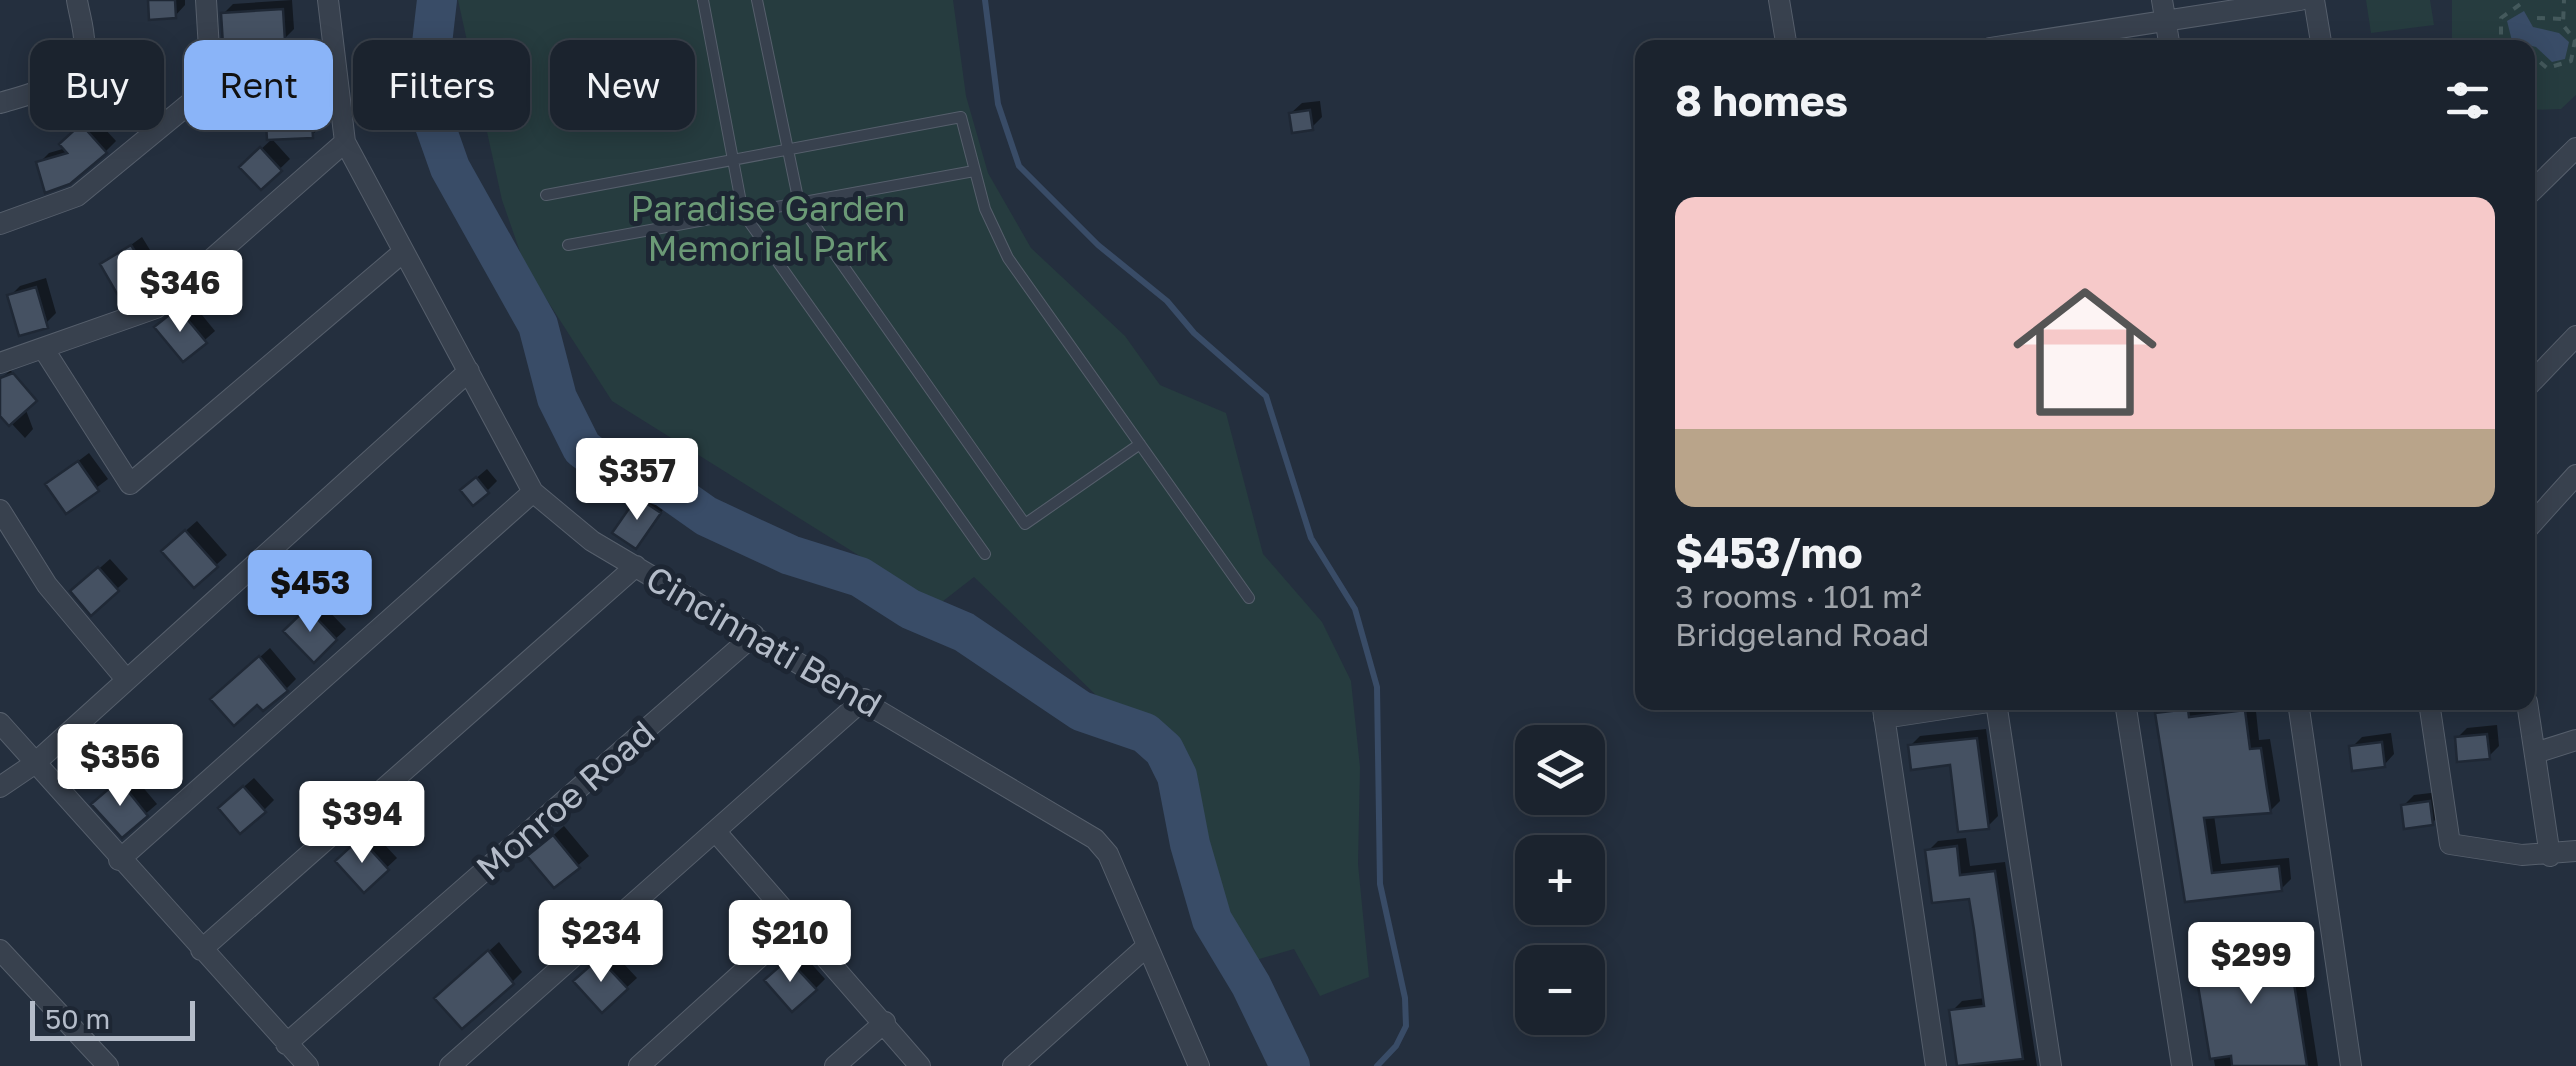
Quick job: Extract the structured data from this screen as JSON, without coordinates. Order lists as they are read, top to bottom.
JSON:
{
  "streets": {
    "street": ["Cincinnati Bend", "Monroe Road"]
  },
  "crossings": [
    ["Cincinnati Bend", "Monroe Road"]
  ],
  "parks": ["Paradise Garden Memorial Park"],
  "scale_bar": "50 m",
  "page": {
    "chip": [
      "Buy",
      "Rent",
      "Filters",
      "New"
    ],
    "heading": "8 homes",
    "list": [
      {
        "name": "$453/mo",
        "note": "3 rooms · 101 m² · Bridgeland Road"
      }
    ],
    "price": [
      "$346",
      "$357",
      "$453",
      "$356",
      "$394",
      "$234",
      "$210",
      "$299"
    ],
    "map_buttons": ["+", "−"],
    "scale": "50 m"
  }
}
